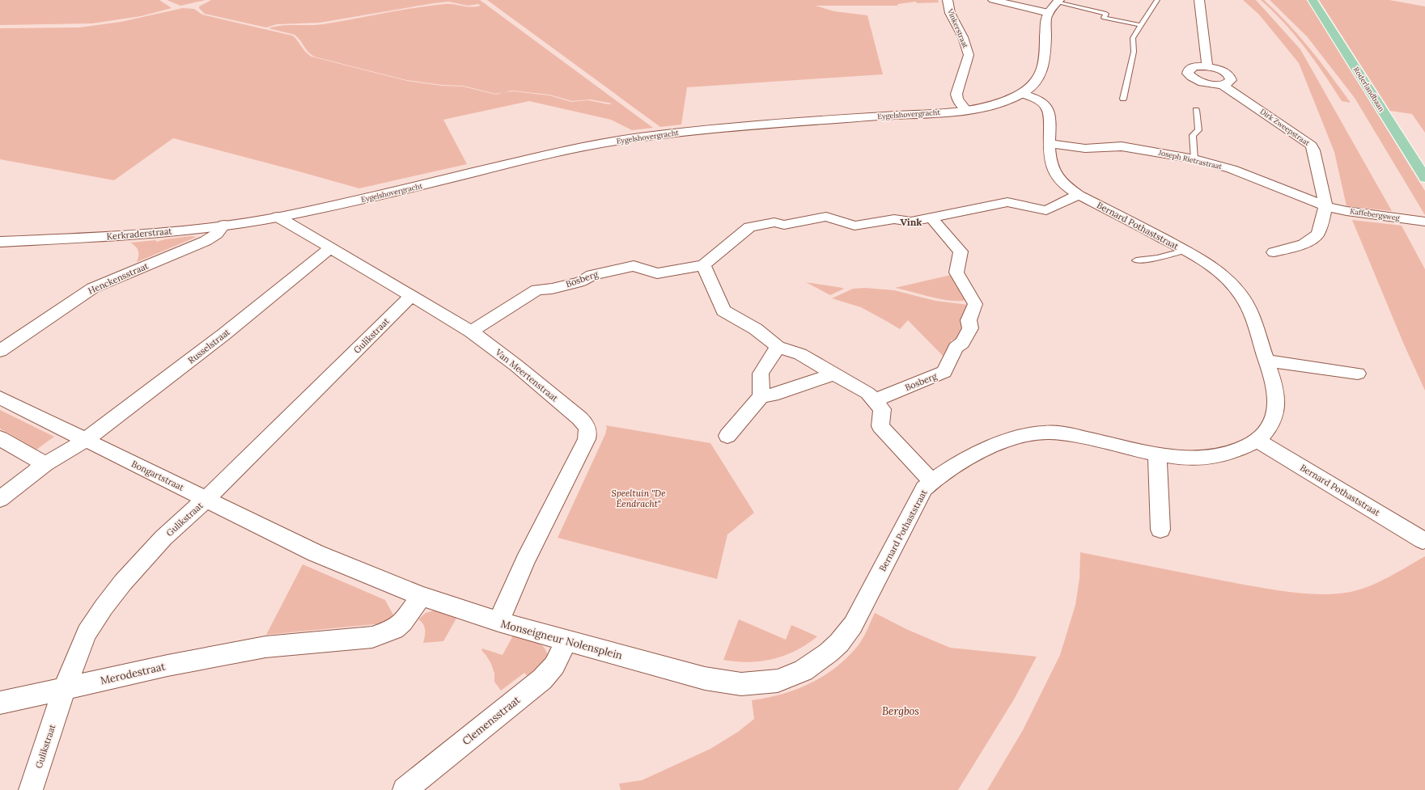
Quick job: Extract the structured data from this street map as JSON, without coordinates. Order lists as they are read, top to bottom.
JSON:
{
  "streets": {
    "main road": ["Roderlandbaan"],
    "street": [
      "Vinkerstraat",
      "Eygelshovergracht",
      "Dirk Zweepstraat",
      "Joseph Rietrastraat",
      "Kaffebergsweg",
      "Bernard Pothaststraat",
      "Kerkraderstraat",
      "Henckensstraat",
      "Bosberg",
      "Gulikstraat",
      "Russelstraat",
      "Van Meertenstraat",
      "Bongartstraat",
      "Monseigneur Nolensplein",
      "Merodestraat",
      "Clemensstraat"
    ]
  },
  "crossings": [
    ["Vinkerstraat", "Eygelshovergracht"],
    ["Eygelshovergracht", "Bernard Pothaststraat"],
    ["Eygelshovergracht", "Kerkraderstraat"],
    ["Eygelshovergracht", "Van Meertenstraat"],
    ["Dirk Zweepstraat", "Joseph Rietrastraat"],
    ["Dirk Zweepstraat", "Kaffebergsweg"],
    ["Joseph Rietrastraat", "Kaffebergsweg"],
    ["Joseph Rietrastraat", "Bernard Pothaststraat"],
    ["Bernard Pothaststraat", "Bosberg"],
    ["Bernard Pothaststraat", "Monseigneur Nolensplein"],
    ["Kerkraderstraat", "Henckensstraat"],
    ["Kerkraderstraat", "Van Meertenstraat"],
    ["Bosberg", "Van Meertenstraat"],
    ["Gulikstraat", "Van Meertenstraat"],
    ["Gulikstraat", "Bongartstraat"],
    ["Gulikstraat", "Merodestraat"],
    ["Russelstraat", "Van Meertenstraat"],
    ["Russelstraat", "Bongartstraat"],
    ["Van Meertenstraat", "Monseigneur Nolensplein"],
    ["Bongartstraat", "Monseigneur Nolensplein"],
    ["Monseigneur Nolensplein", "Merodestraat"],
    ["Monseigneur Nolensplein", "Clemensstraat"]
  ],
  "districts": ["Vink"],
  "parks": ["Speeltuin \"De Ëendracht\"", "Bergbos"]
}
